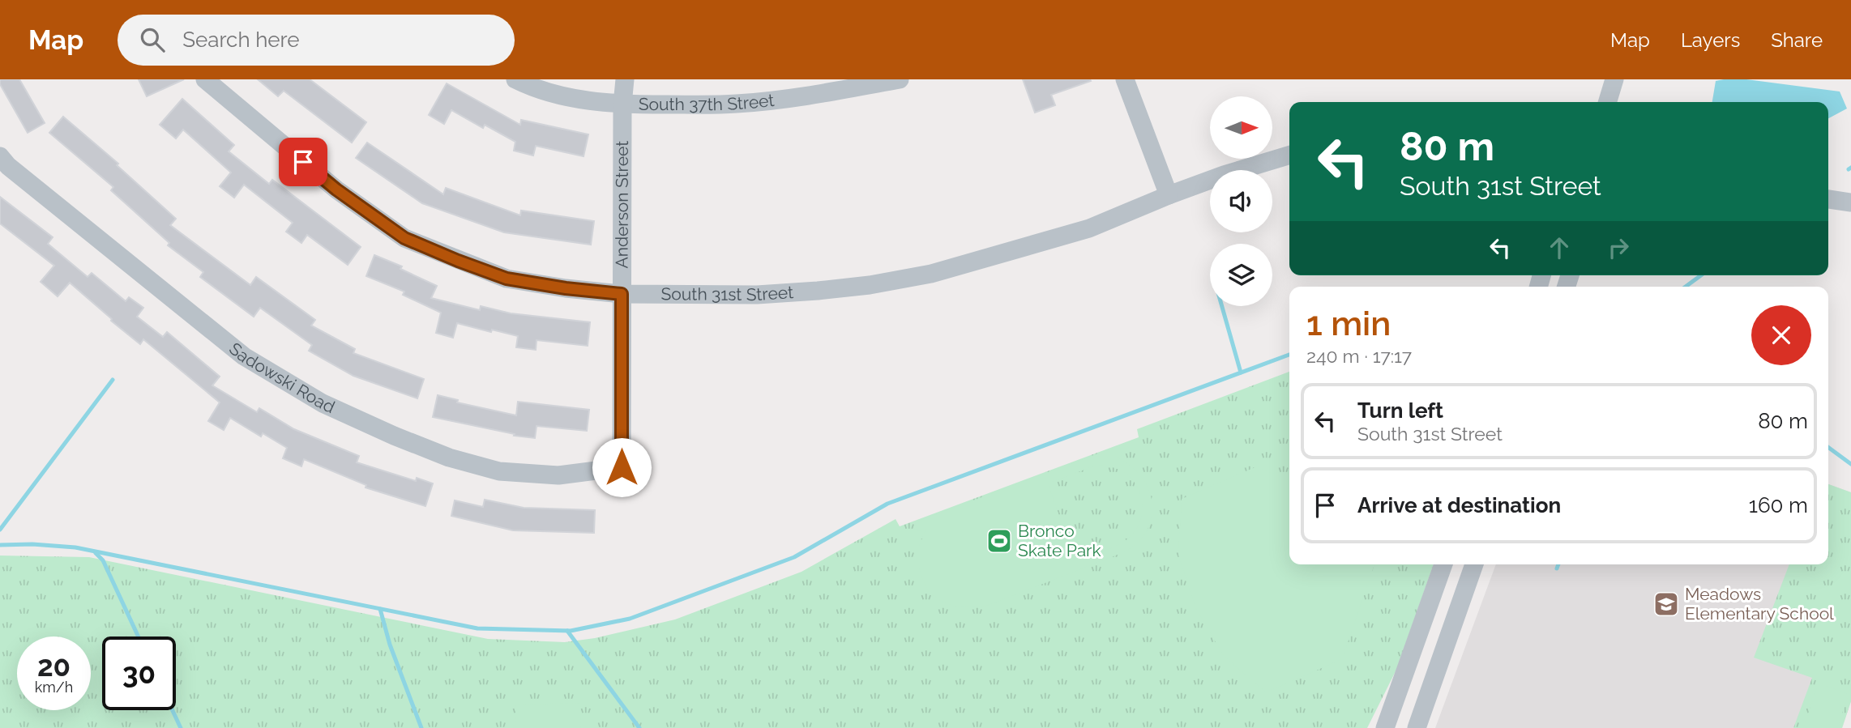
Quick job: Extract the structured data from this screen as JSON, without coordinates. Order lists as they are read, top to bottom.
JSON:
{
  "streets": {
    "street": [
      "South 37th Street",
      "Anderson Street",
      "South 31st Street",
      "Sadowski Road"
    ]
  },
  "crossings": [
    ["South 37th Street", "Anderson Street"],
    ["Anderson Street", "South 31st Street"],
    ["Anderson Street", "Sadowski Road"]
  ],
  "places": {
    "sports": ["Bronco Skate Park"],
    "school or university": ["Meadows Elementary School"]
  },
  "north": "right",
  "page": {
    "header": "Map",
    "search": "Search here",
    "nav": ["Map", "Layers", "Share"],
    "turn": ["80 m", "South 31st Street"],
    "heading": ["1 min", "240 m · 17:17"],
    "list": [
      {
        "name": "Turn left",
        "note": "South 31st Street",
        "value": "80 m"
      },
      {
        "name": "Arrive at destination",
        "value": "160 m"
      }
    ],
    "speed": "20 km/h",
    "limit": "30"
  }
}
